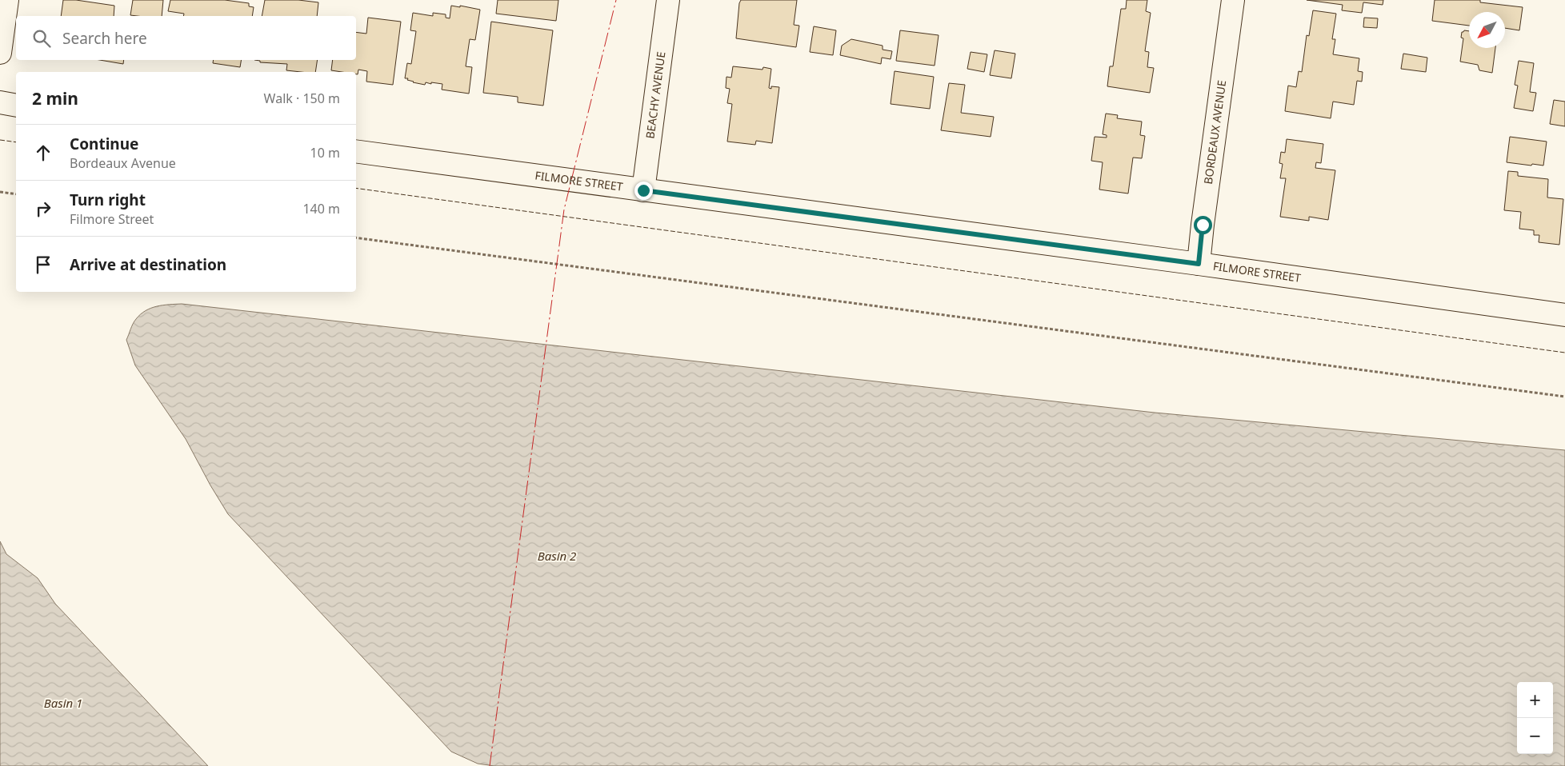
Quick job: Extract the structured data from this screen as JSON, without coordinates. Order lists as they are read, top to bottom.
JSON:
{
  "streets": {
    "street": ["BEACHY AVENUE", "BORDEAUX AVENUE", "FILMORE STREET"]
  },
  "crossings": [
    ["BEACHY AVENUE", "FILMORE STREET"],
    ["BORDEAUX AVENUE", "FILMORE STREET"]
  ],
  "water": ["Basin 2", "Basin 1"],
  "north": "bottom left",
  "page": {
    "search": "Search here",
    "heading": ["2 min", "Walk · 150 m"],
    "list": [
      ["Continue", "Bordeaux Avenue", "10 m"],
      ["Turn right", "Filmore Street", "140 m"],
      "Arrive at destination"
    ],
    "map_buttons": ["+", "−"]
  }
}
